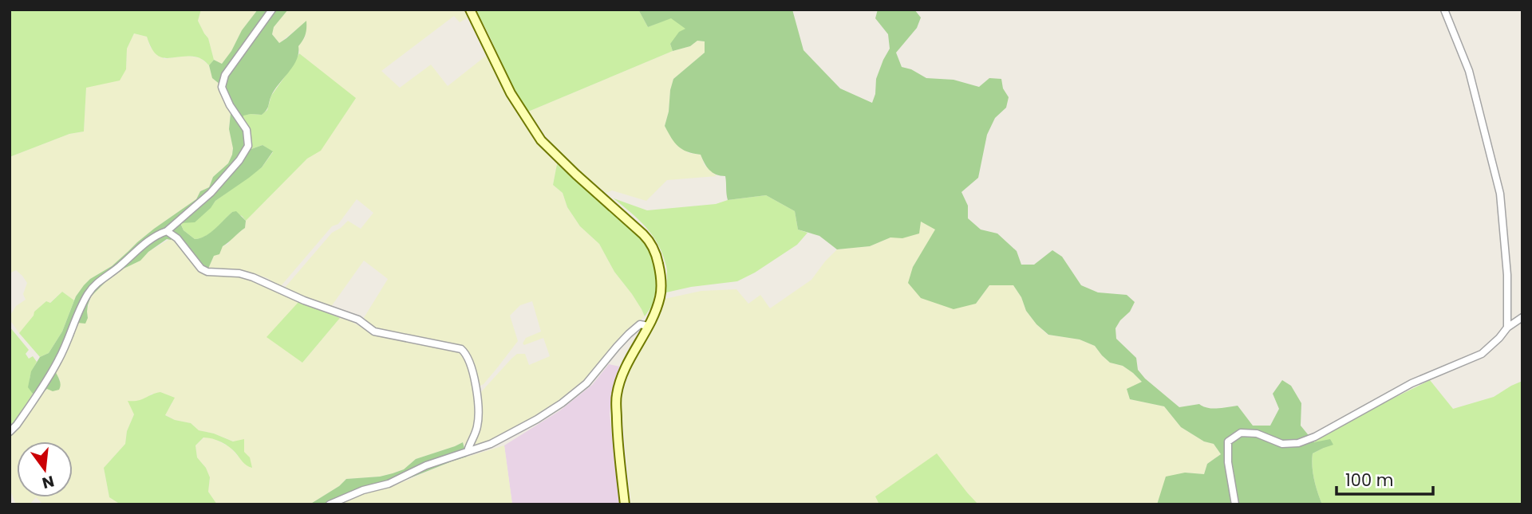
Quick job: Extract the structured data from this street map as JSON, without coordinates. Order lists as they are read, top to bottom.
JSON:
{
  "scale_bar": "100 m",
  "north": "bottom"
}
